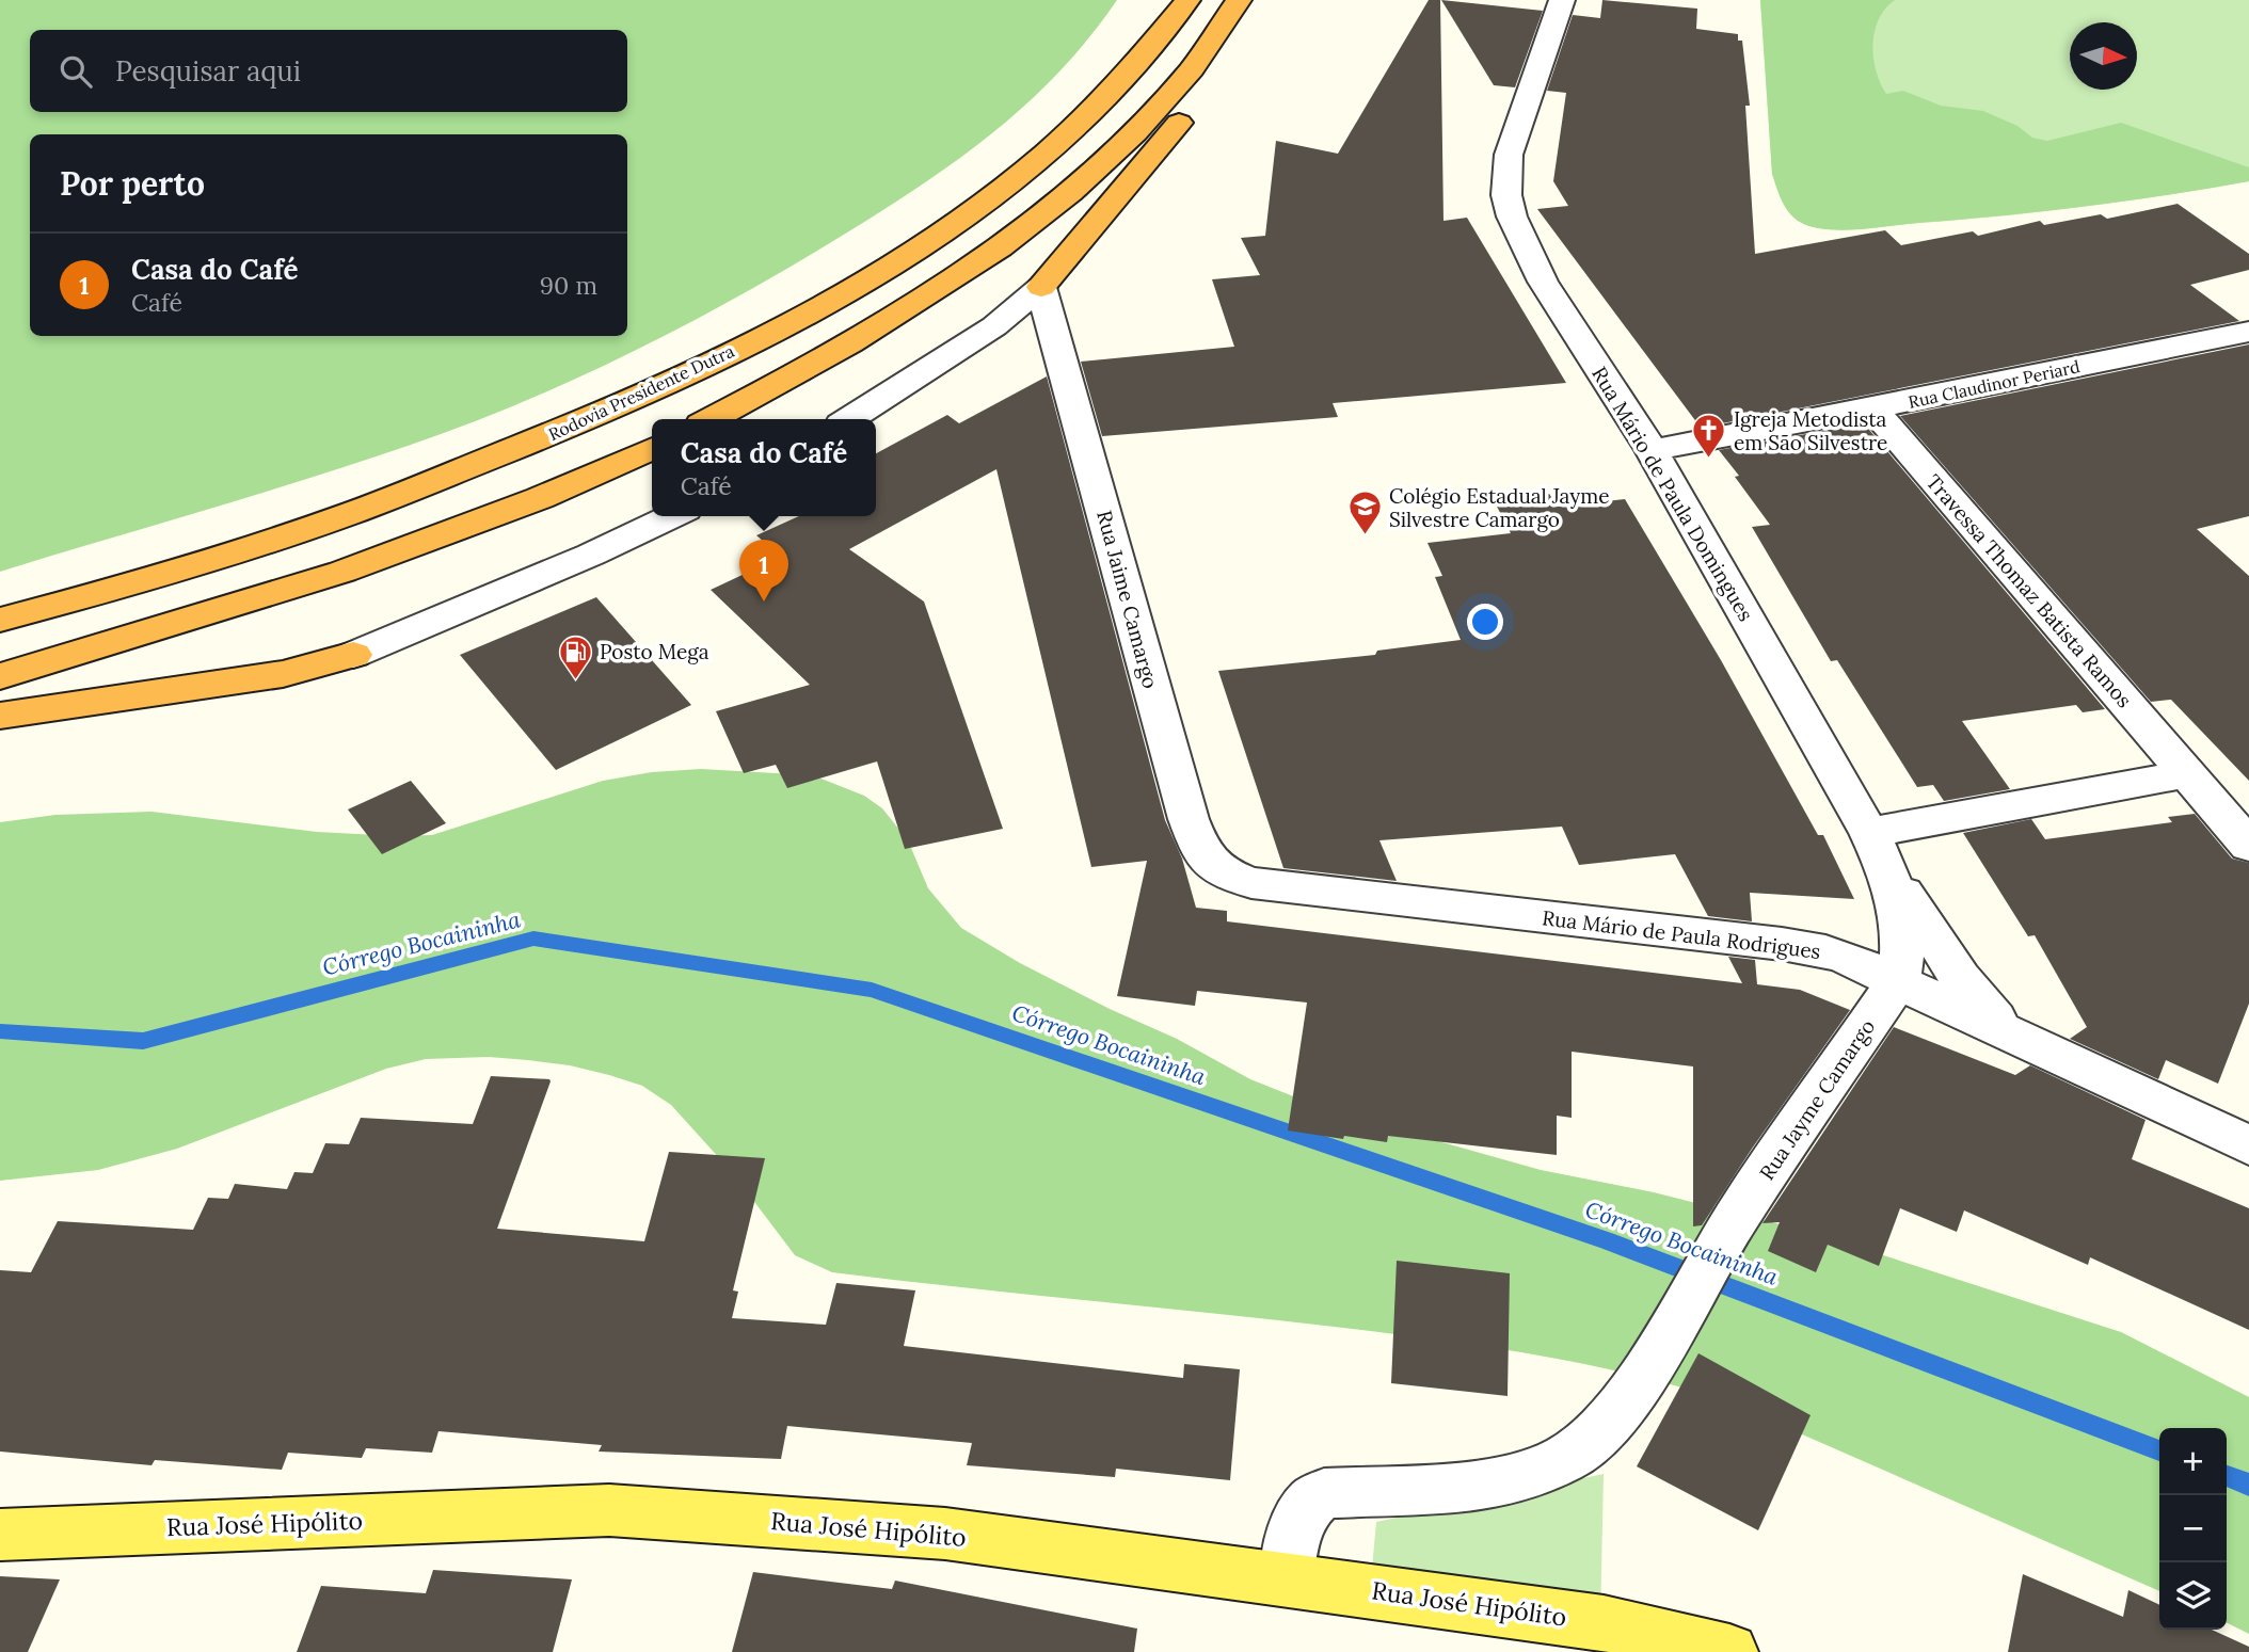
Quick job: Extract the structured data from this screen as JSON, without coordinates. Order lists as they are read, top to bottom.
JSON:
{
  "streets": {
    "highway": ["Rodovia Presidente Dutra"],
    "main road": ["Rua José Hipólito"],
    "street": [
      "Rua Claudinor Periard",
      "Rua Mário de Paula Domingues",
      "Travessa Thomaz Batista Ramos",
      "Rua Jaime Camargo",
      "Rua Mário de Paula Rodrigues",
      "Rua Jayme Camargo"
    ]
  },
  "crossings": [
    ["Rua Claudinor Periard", "Rua Mário de Paula Domingues"],
    ["Rua Claudinor Periard", "Travessa Thomaz Batista Ramos"],
    ["Rua Mário de Paula Domingues", "Rua Mário de Paula Rodrigues"],
    ["Rua Mário de Paula Domingues", "Rua Jayme Camargo"],
    ["Rua Jaime Camargo", "Rua Mário de Paula Rodrigues"],
    ["Rua Mário de Paula Rodrigues", "Rua Jayme Camargo"],
    ["Rua Jayme Camargo", "Rua José Hipólito"]
  ],
  "water": ["Córrego Bocaininha"],
  "places": {
    "church": ["Igreja Metodista em São Silvestre"],
    "school or university": ["Colégio Estadual Jayme Silvestre Camargo"],
    "fuel station": ["Posto Mega"]
  },
  "north": "right",
  "page": {
    "search": "Pesquisar aqui",
    "heading": "Por perto",
    "list": [
      {
        "mark": "1",
        "name": "Casa do Café",
        "note": "Café",
        "value": "90 m"
      }
    ],
    "popup": ["Casa do Café", "Café"],
    "pins": "1",
    "map_buttons": ["+", "−"]
  }
}
